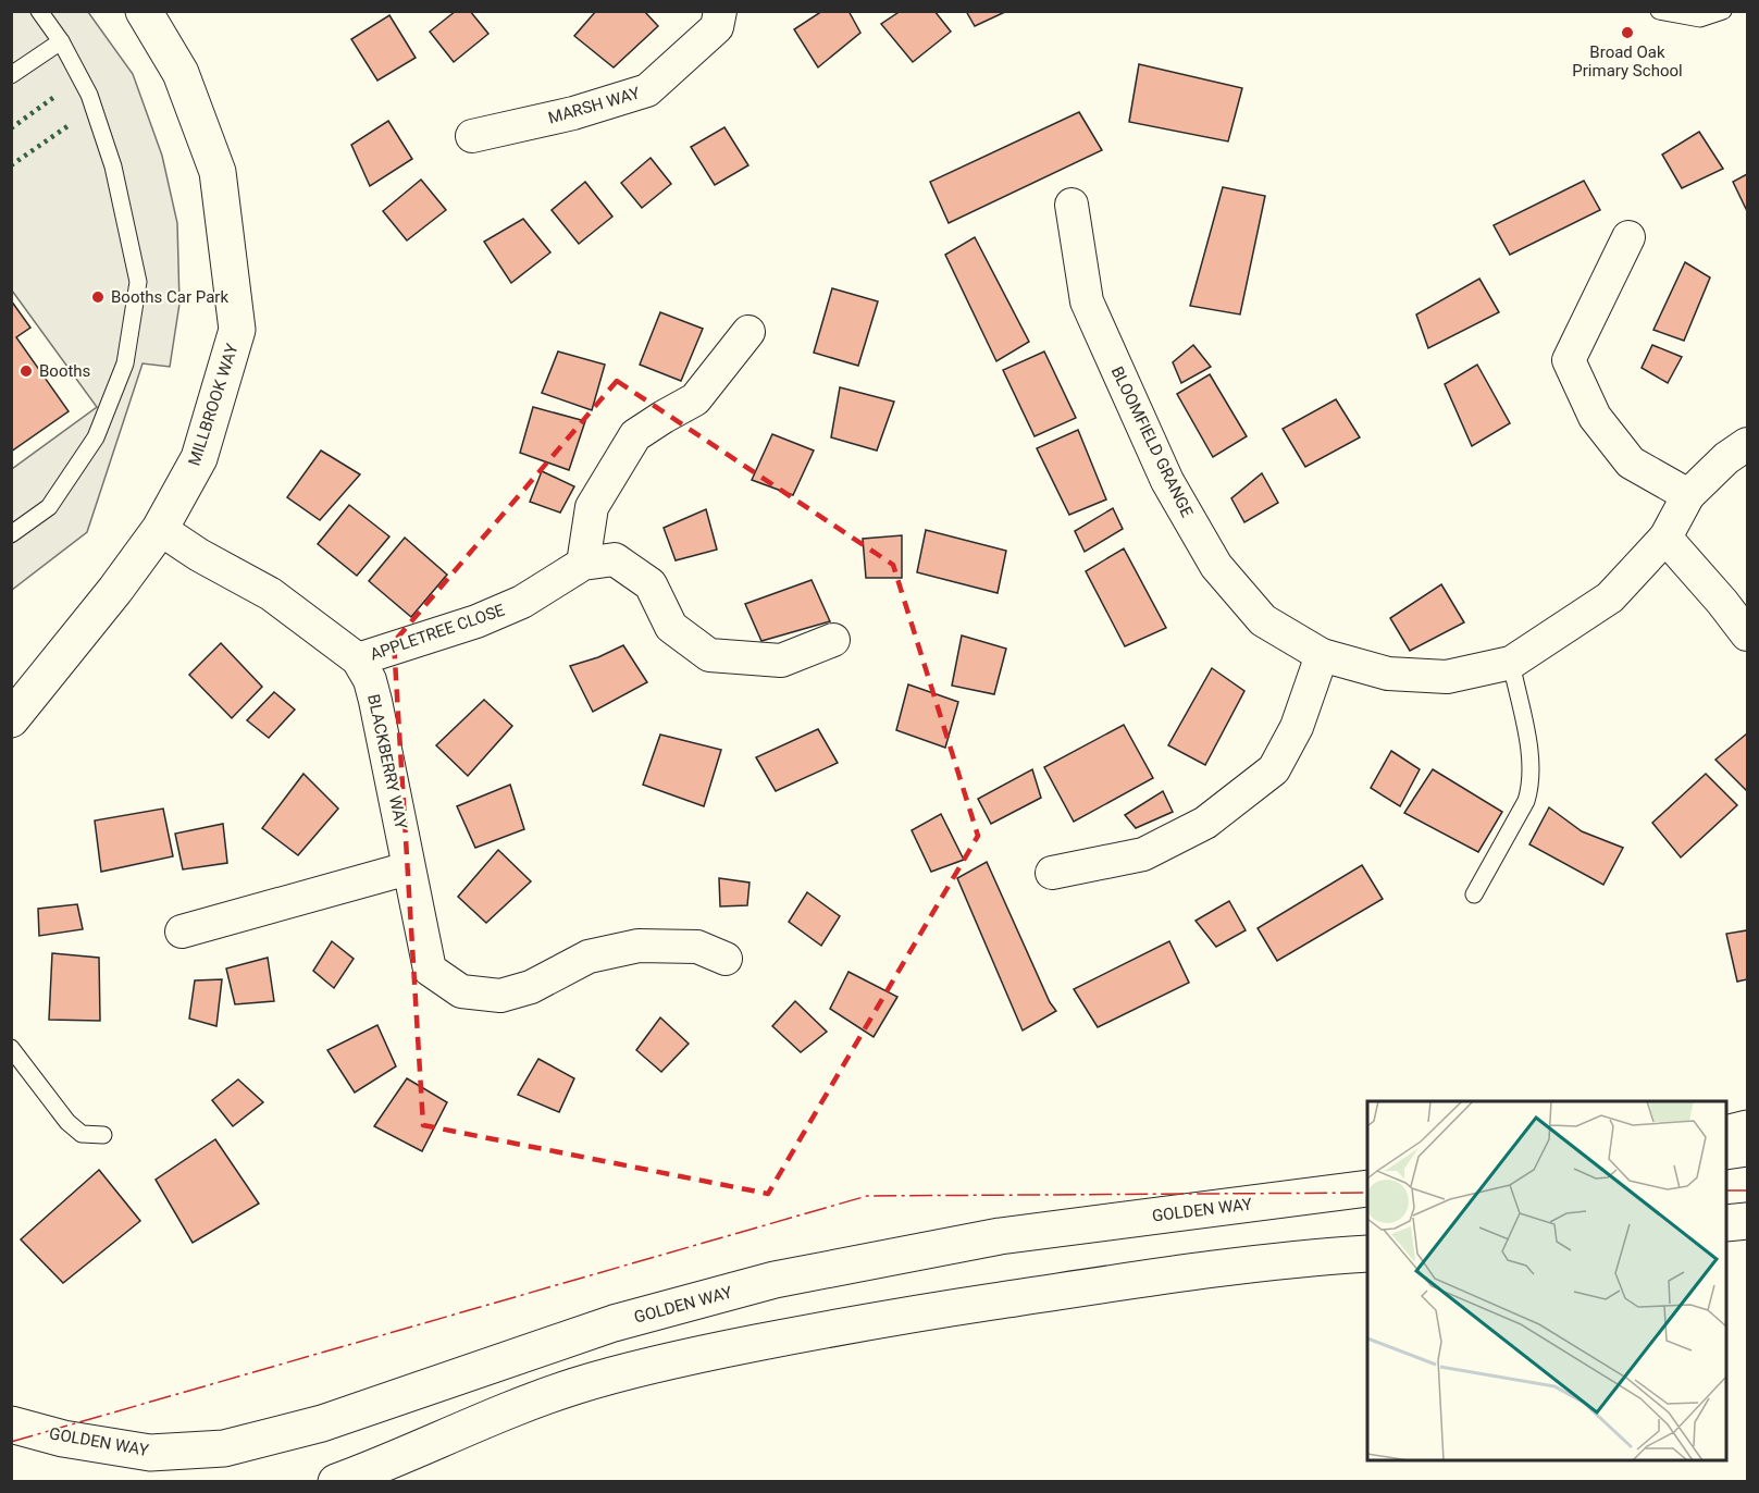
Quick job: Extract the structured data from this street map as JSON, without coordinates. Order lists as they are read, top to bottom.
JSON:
{
  "streets": {
    "main road": ["MILLBROOK WAY", "GOLDEN WAY"],
    "street": [
      "MARSH WAY",
      "BLOOMFIELD GRANGE",
      "APPLETREE CLOSE",
      "BLACKBERRY WAY"
    ]
  },
  "crossings": [
    ["MILLBROOK WAY", "BLACKBERRY WAY"],
    ["APPLETREE CLOSE", "BLACKBERRY WAY"]
  ],
  "places": ["Broad Oak Primary School", "Booths Car Park", "Booths"]
}
